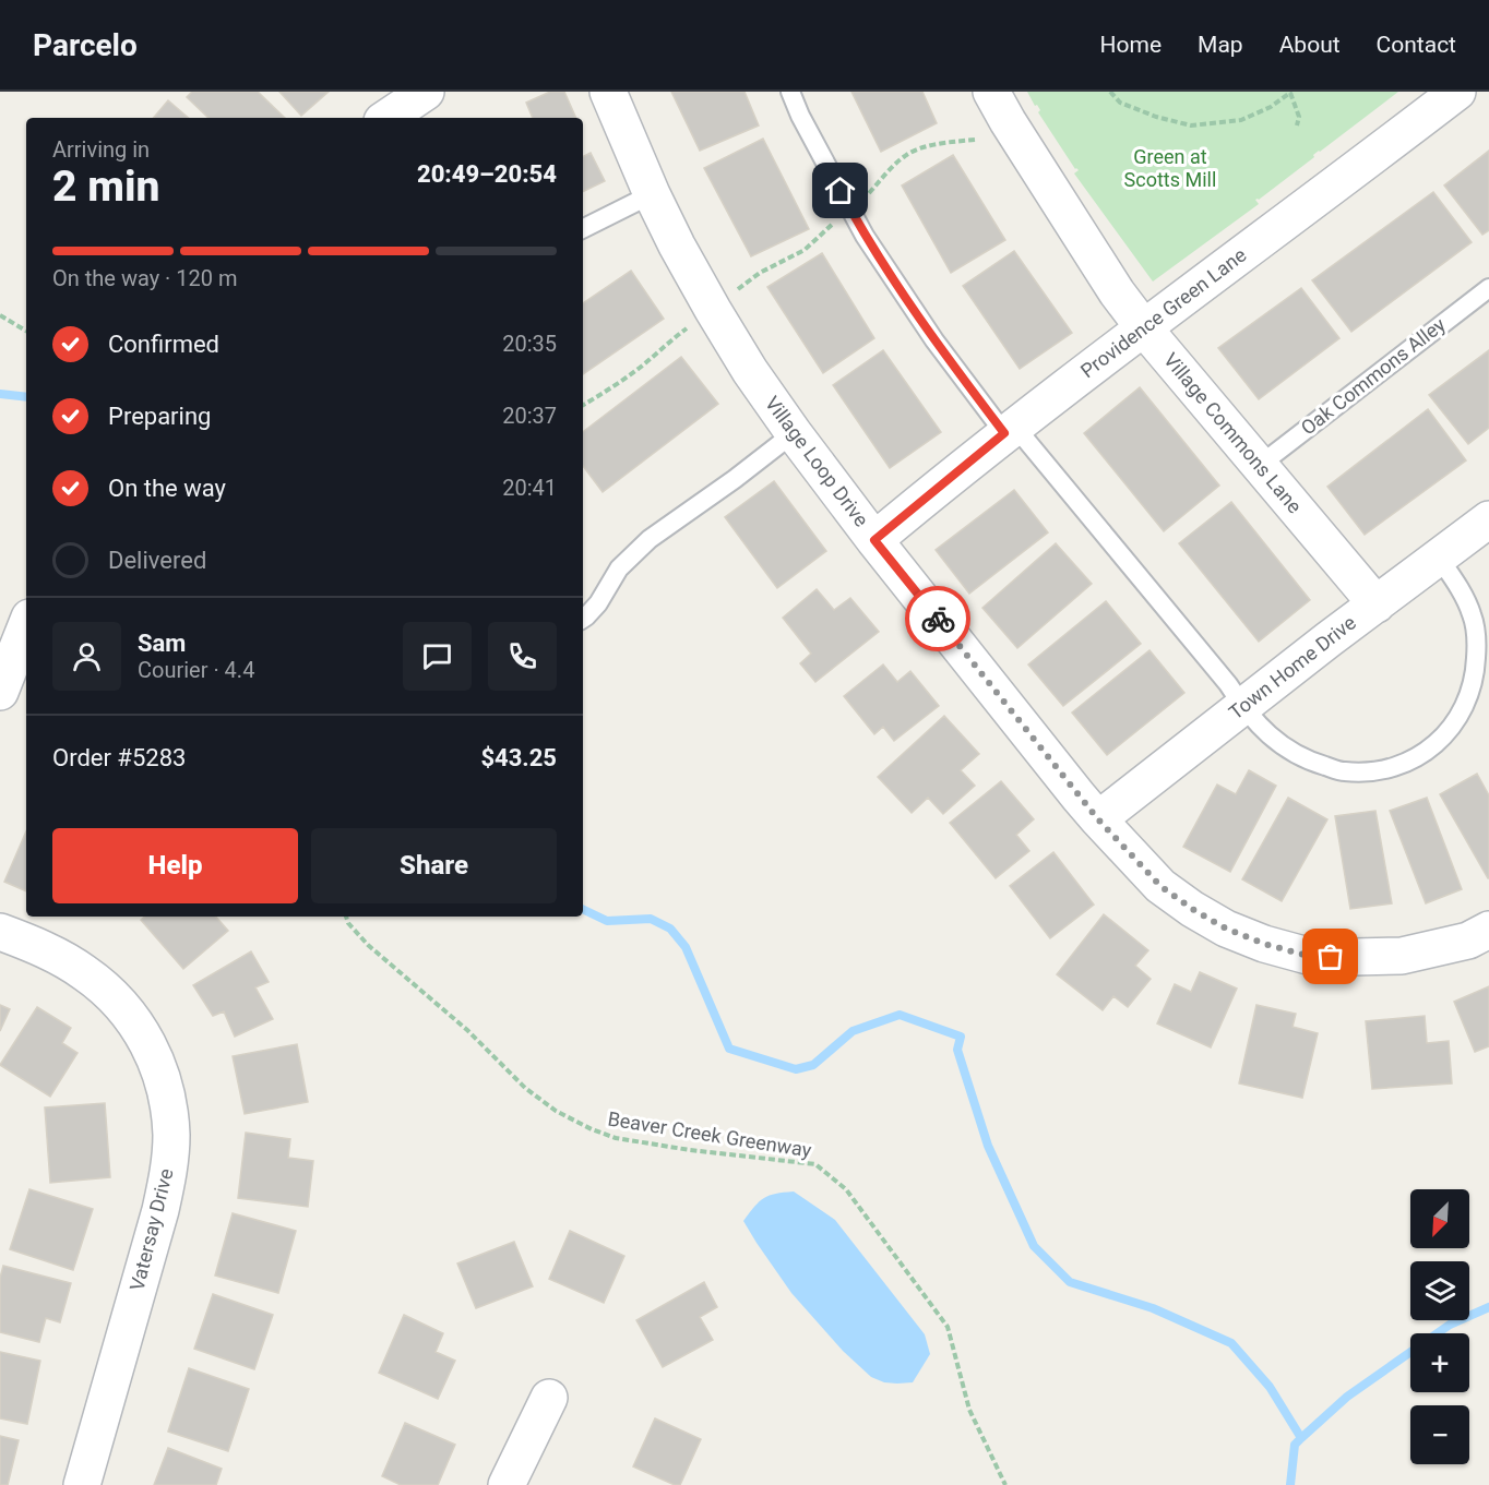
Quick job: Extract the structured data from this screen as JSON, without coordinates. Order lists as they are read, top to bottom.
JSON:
{
  "streets": {
    "street": [
      "Providence Green Lane",
      "Village Commons Lane",
      "Village Loop Drive",
      "Town Home Drive",
      "Vatersay Drive"
    ],
    "lane": ["Oak Commons Alley"],
    "path": ["Beaver Creek Greenway"]
  },
  "crossings": [
    ["Providence Green Lane", "Village Commons Lane"],
    ["Providence Green Lane", "Village Loop Drive"],
    ["Oak Commons Alley", "Village Commons Lane"],
    ["Village Commons Lane", "Town Home Drive"],
    ["Village Loop Drive", "Town Home Drive"]
  ],
  "parks": ["Green at Scotts Mill"],
  "north": "bottom left",
  "page": {
    "header": "Parcelo",
    "nav": [
      "Home",
      "Map",
      "About",
      "Contact"
    ],
    "heading": ["2 min", "Arriving in", "20:49–20:54"],
    "panel": [
      "Sam",
      "Courier · 4.4",
      "Order #5283",
      "$43.25"
    ],
    "bar": "On the way · 120 m",
    "list": [
      ["Confirmed", "20:35"],
      ["Preparing", "20:37"],
      ["On the way", "20:41"],
      "Delivered"
    ],
    "buttons": ["Help", "Share"],
    "map_buttons": ["+", "−"]
  }
}
